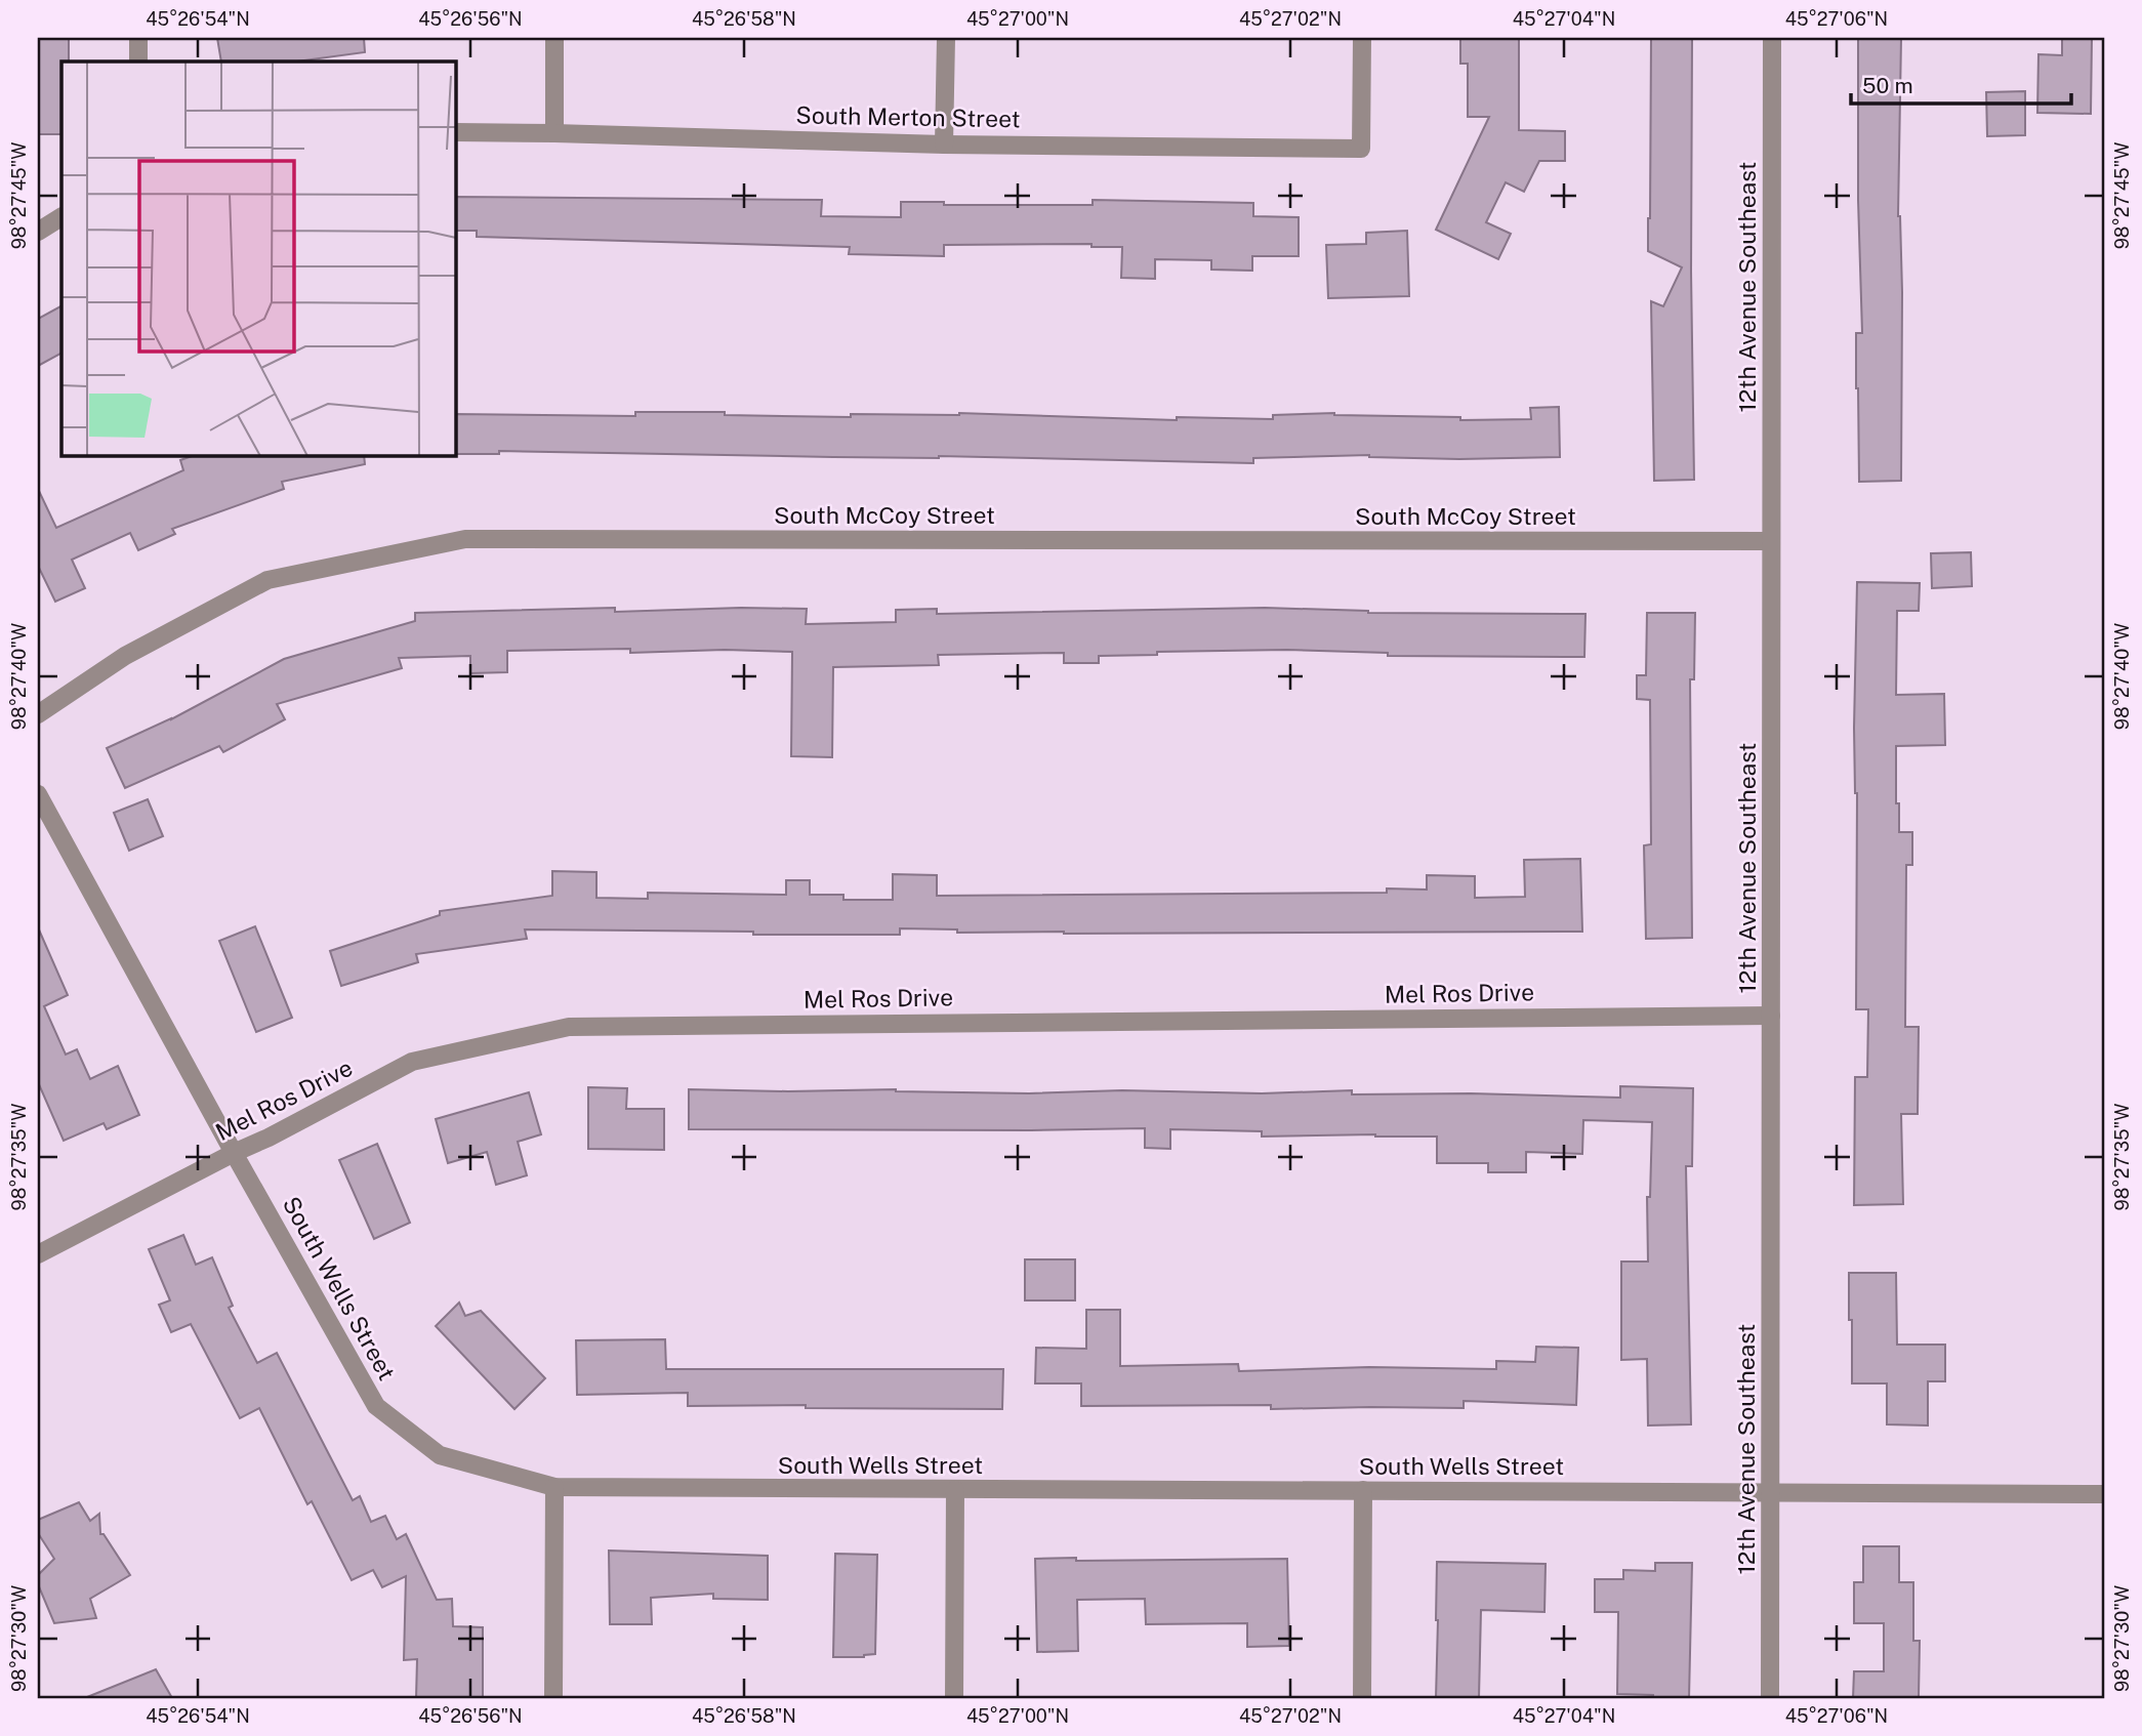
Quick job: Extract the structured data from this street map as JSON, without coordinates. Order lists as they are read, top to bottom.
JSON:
{
  "streets": {
    "street": [
      "South Merton Street",
      "12th Avenue Southeast",
      "South McCoy Street",
      "Mel Ros Drive",
      "South Wells Street"
    ]
  },
  "crossings": [
    ["12th Avenue Southeast", "South McCoy Street"],
    ["12th Avenue Southeast", "Mel Ros Drive"],
    ["12th Avenue Southeast", "South Wells Street"],
    ["Mel Ros Drive", "South Wells Street"]
  ],
  "scale_bar": "50 m",
  "coordinates": [
    "45°26'54\"N",
    "45°26'56\"N",
    "45°26'58\"N",
    "45°27'00\"N",
    "45°27'02\"N",
    "45°27'04\"N",
    "45°27'06\"N",
    "98°27'45\"W",
    "98°27'40\"W",
    "98°27'35\"W",
    "98°27'30\"W"
  ]
}
